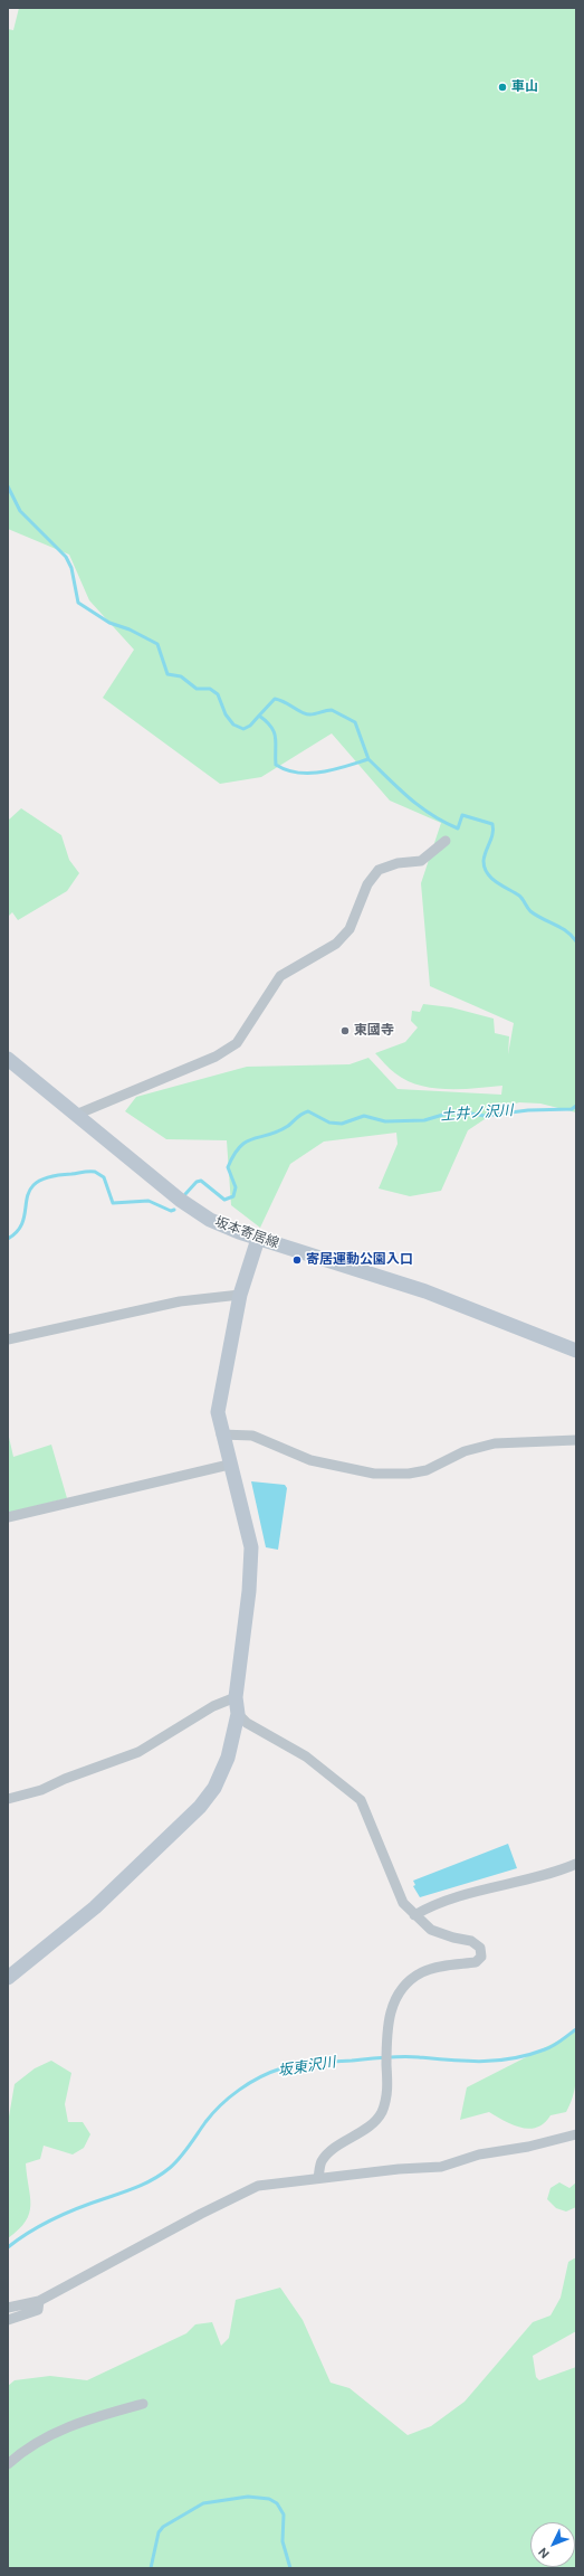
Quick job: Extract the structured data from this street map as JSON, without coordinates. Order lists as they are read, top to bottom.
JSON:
{
  "streets": {
    "street": ["坂本寄居線"]
  },
  "water": ["土井ノ沢川", "坂東沢川"],
  "places": ["車山", "東國寺", "寄居運動公園入口"],
  "north": "bottom left"
}
